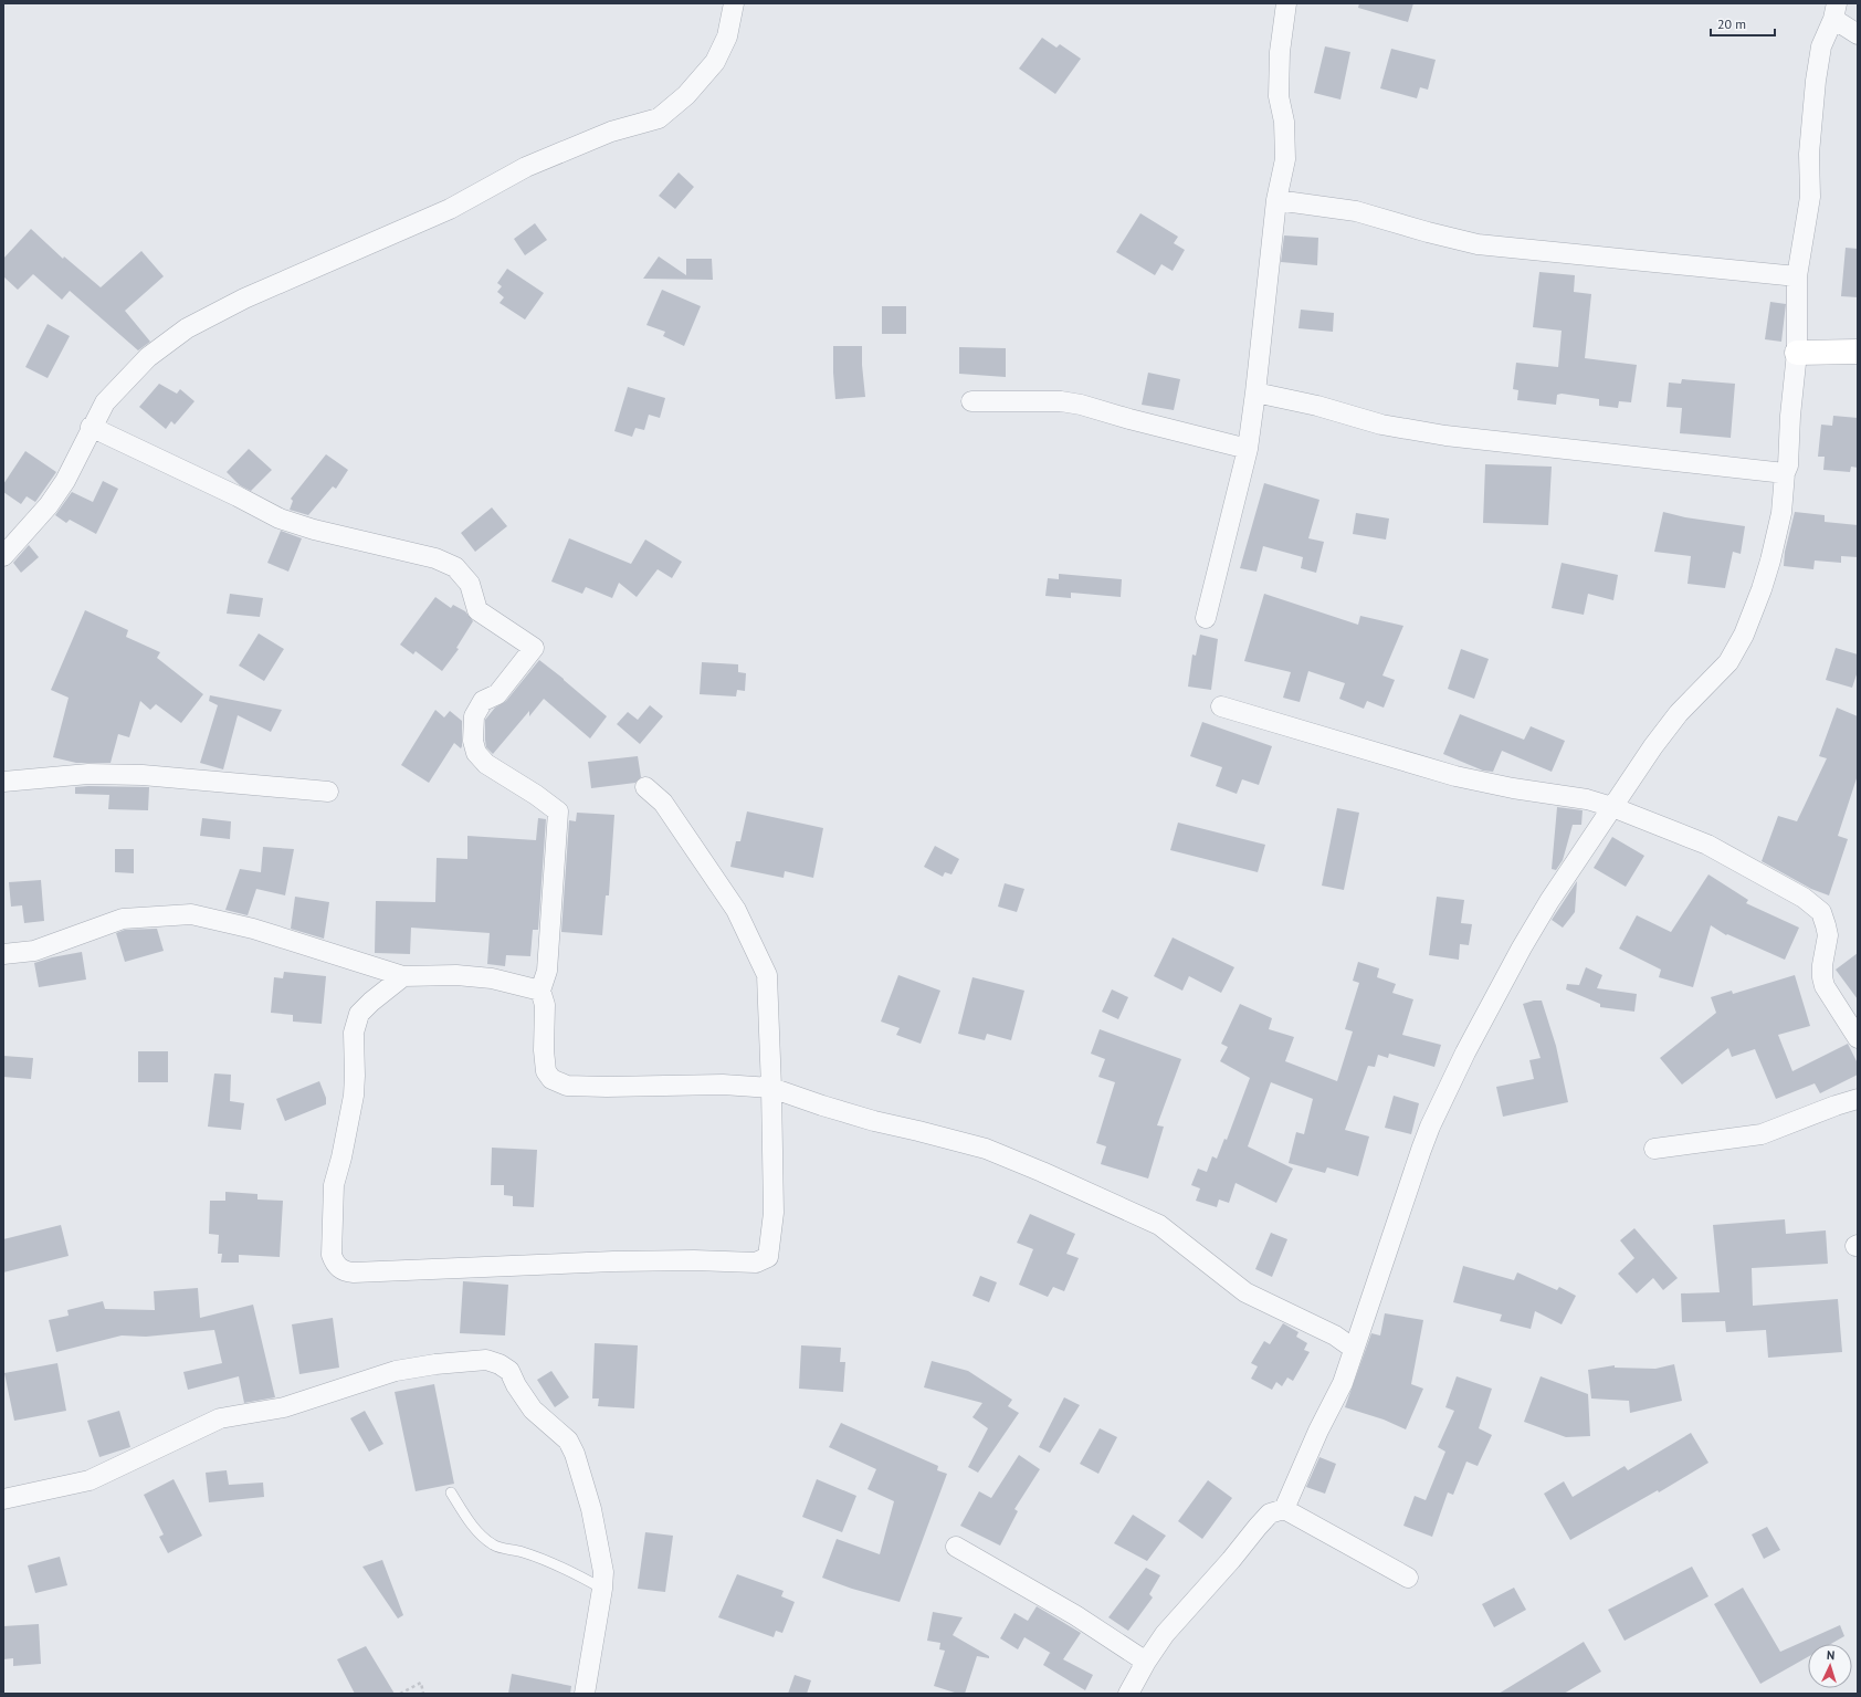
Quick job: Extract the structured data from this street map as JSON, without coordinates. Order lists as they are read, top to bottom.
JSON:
{
  "scale_bar": "20 m",
  "north": "top"
}
